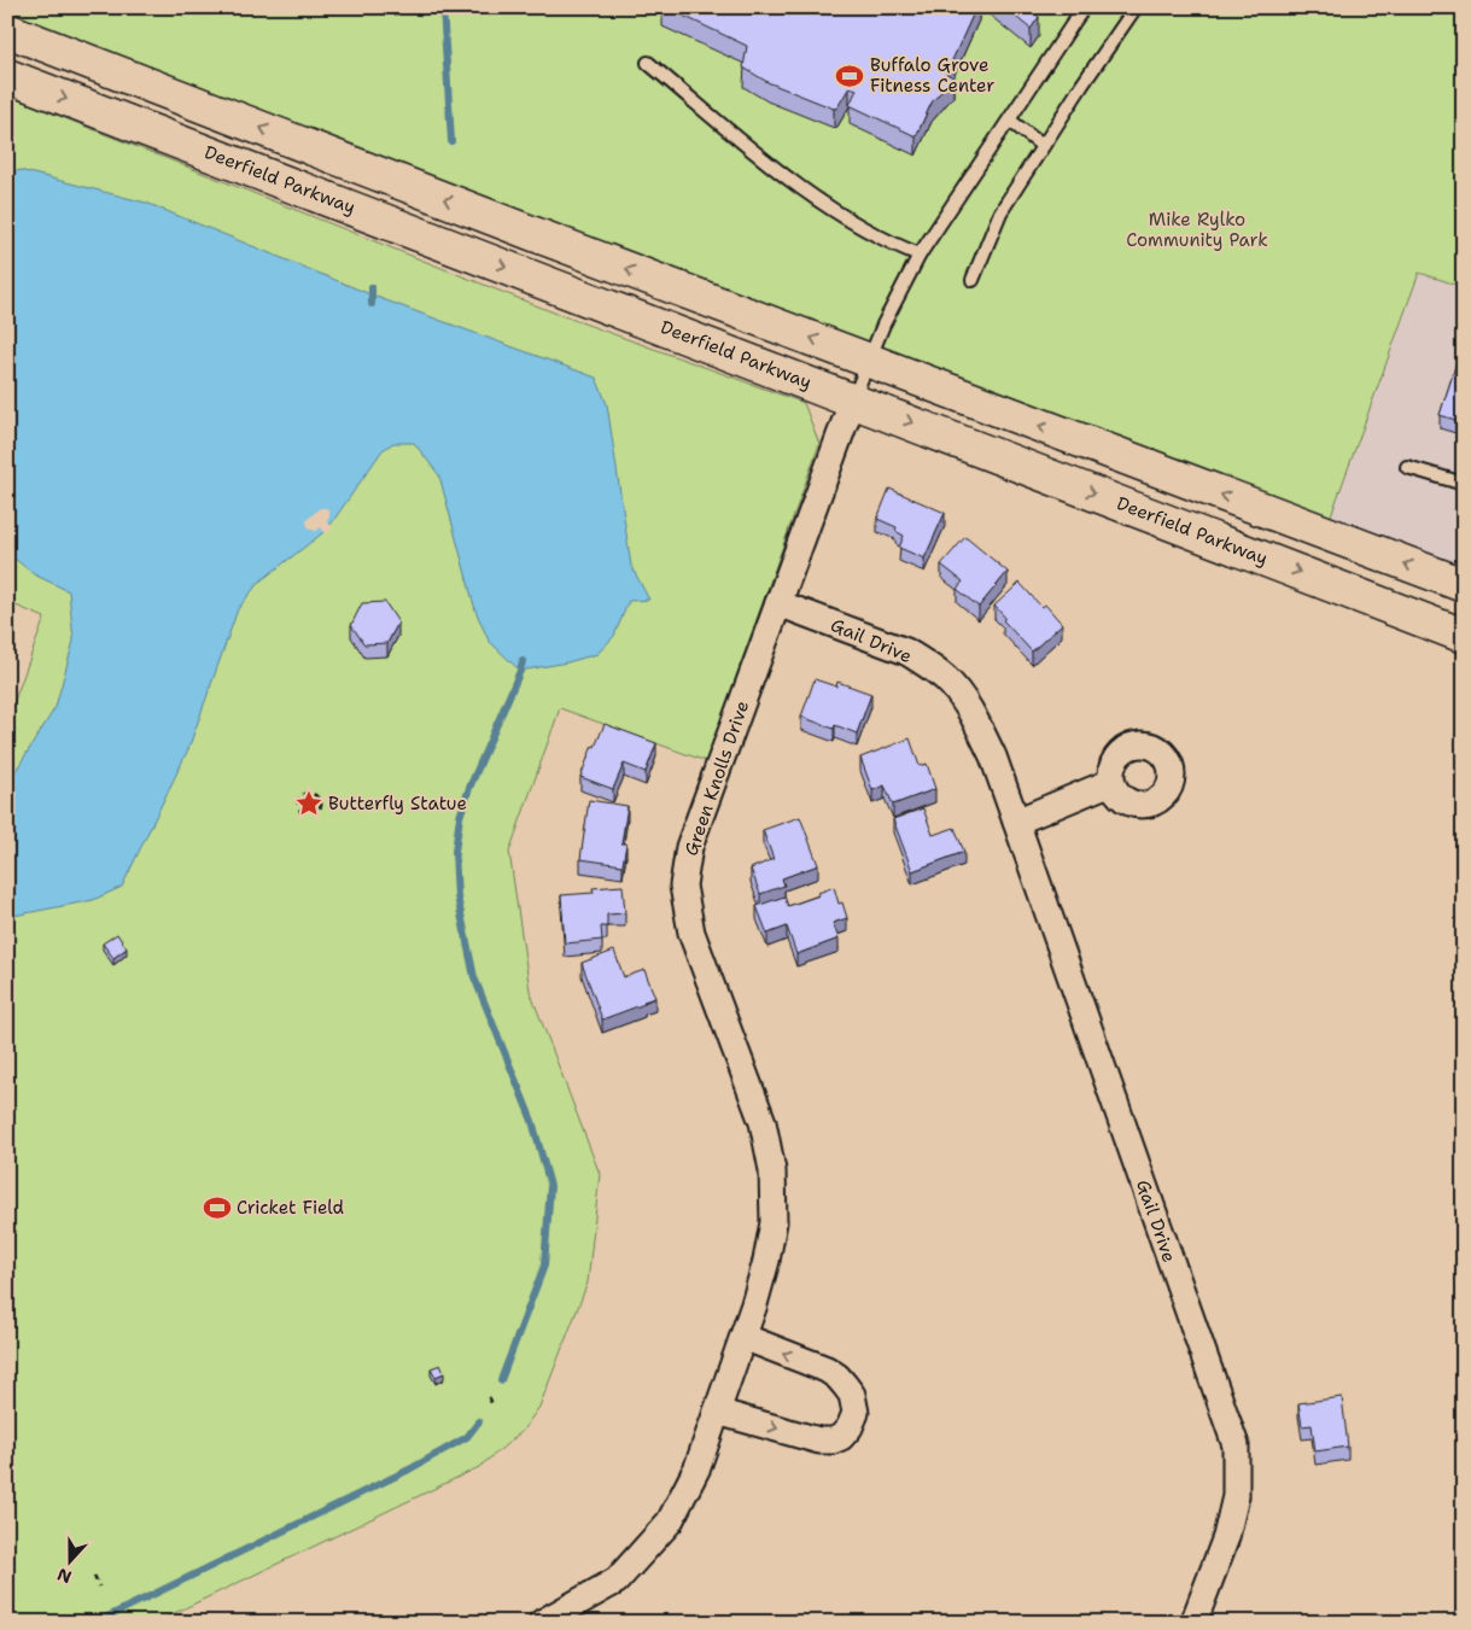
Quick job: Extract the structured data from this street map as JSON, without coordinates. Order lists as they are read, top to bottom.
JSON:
{
  "streets": {
    "main road": ["Deerfield Parkway"],
    "street": ["Gail Drive", "Green Knolls Drive"]
  },
  "crossings": [
    ["Deerfield Parkway", "Green Knolls Drive"],
    ["Gail Drive", "Green Knolls Drive"]
  ],
  "parks": ["Mike Rylko Community Park"],
  "places": {
    "sports": ["Buffalo Grove Fitness Center", "Cricket Field"],
    "place": ["Butterfly Statue"]
  },
  "north": "bottom"
}
